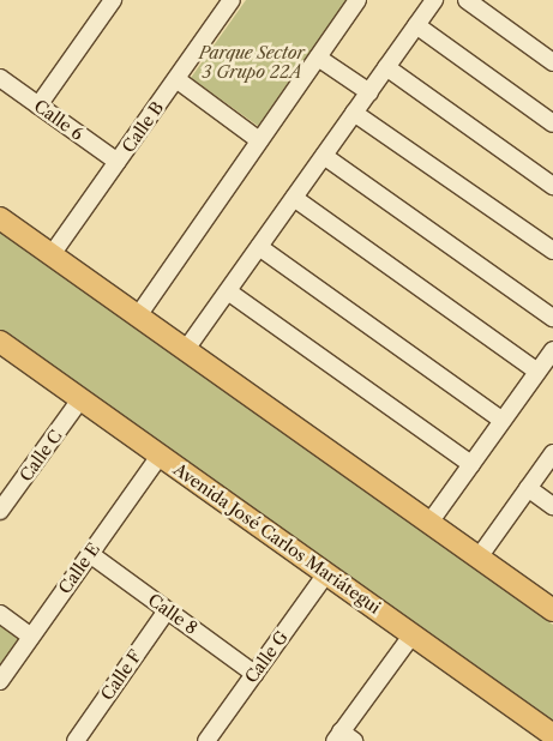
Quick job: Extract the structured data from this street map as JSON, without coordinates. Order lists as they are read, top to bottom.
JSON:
{
  "streets": {
    "main road": ["Avenida José Carlos Mariátegui"],
    "street": [
      "Calle 6",
      "Calle B",
      "Calle C",
      "Calle E",
      "Calle 8",
      "Calle G",
      "Calle F"
    ]
  },
  "crossings": [
    ["Calle 6", "Calle B"],
    ["Calle C", "Avenida José Carlos Mariátegui"],
    ["Avenida José Carlos Mariátegui", "Calle E"],
    ["Avenida José Carlos Mariátegui", "Calle G"],
    ["Calle E", "Calle 8"],
    ["Calle 8", "Calle G"],
    ["Calle 8", "Calle F"]
  ],
  "parks": ["Parque Sector 3 Grupo 22A"]
}
